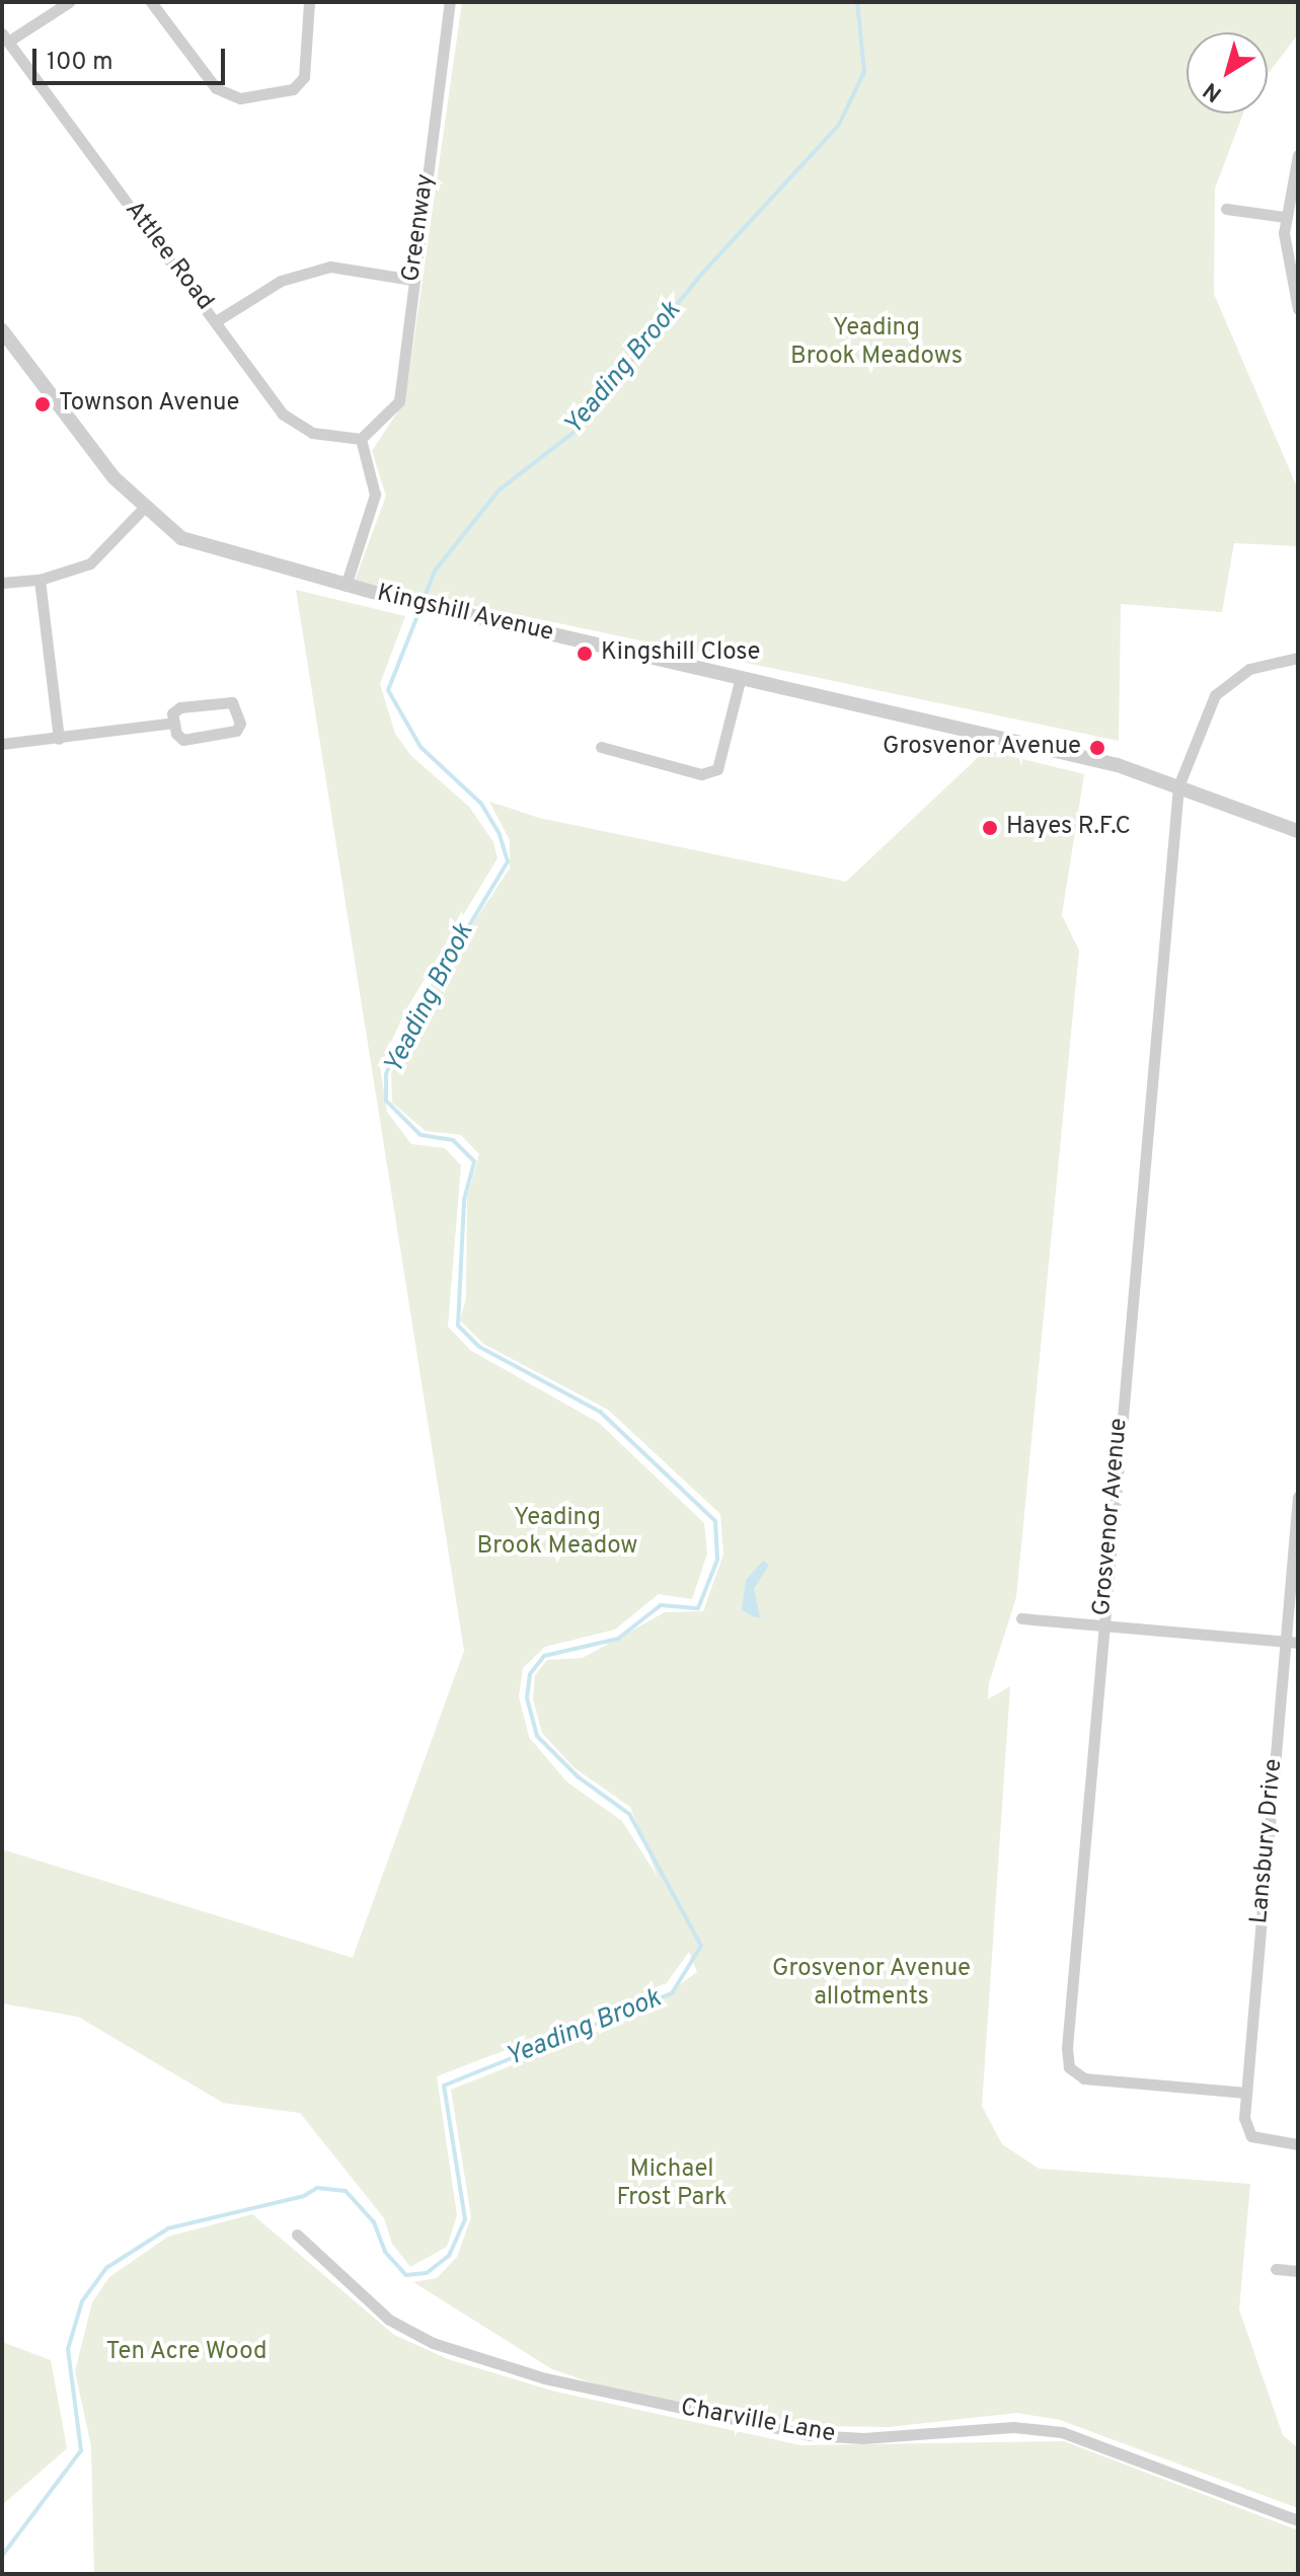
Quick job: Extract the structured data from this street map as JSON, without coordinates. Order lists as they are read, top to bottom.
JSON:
{
  "streets": {
    "street": [
      "Greenway",
      "Attlee Road",
      "Kingshill Avenue",
      "Grosvenor Avenue",
      "Lansbury Drive",
      "Charville Lane"
    ]
  },
  "crossings": [
    ["Greenway", "Attlee Road"],
    ["Kingshill Avenue", "Grosvenor Avenue"],
    ["Grosvenor Avenue", "Lansbury Drive"]
  ],
  "water": ["Yeading Brook"],
  "parks": [
    "Yeading Brook Meadows",
    "Yeading Brook Meadow",
    "Grosvenor Avenue allotments",
    "Michael Frost Park",
    "Ten Acre Wood"
  ],
  "places": [
    "Townson Avenue",
    "Kingshill Close",
    "Grosvenor Avenue",
    "Hayes R.F.C"
  ],
  "scale_bar": "100 m",
  "north": "bottom left"
}
